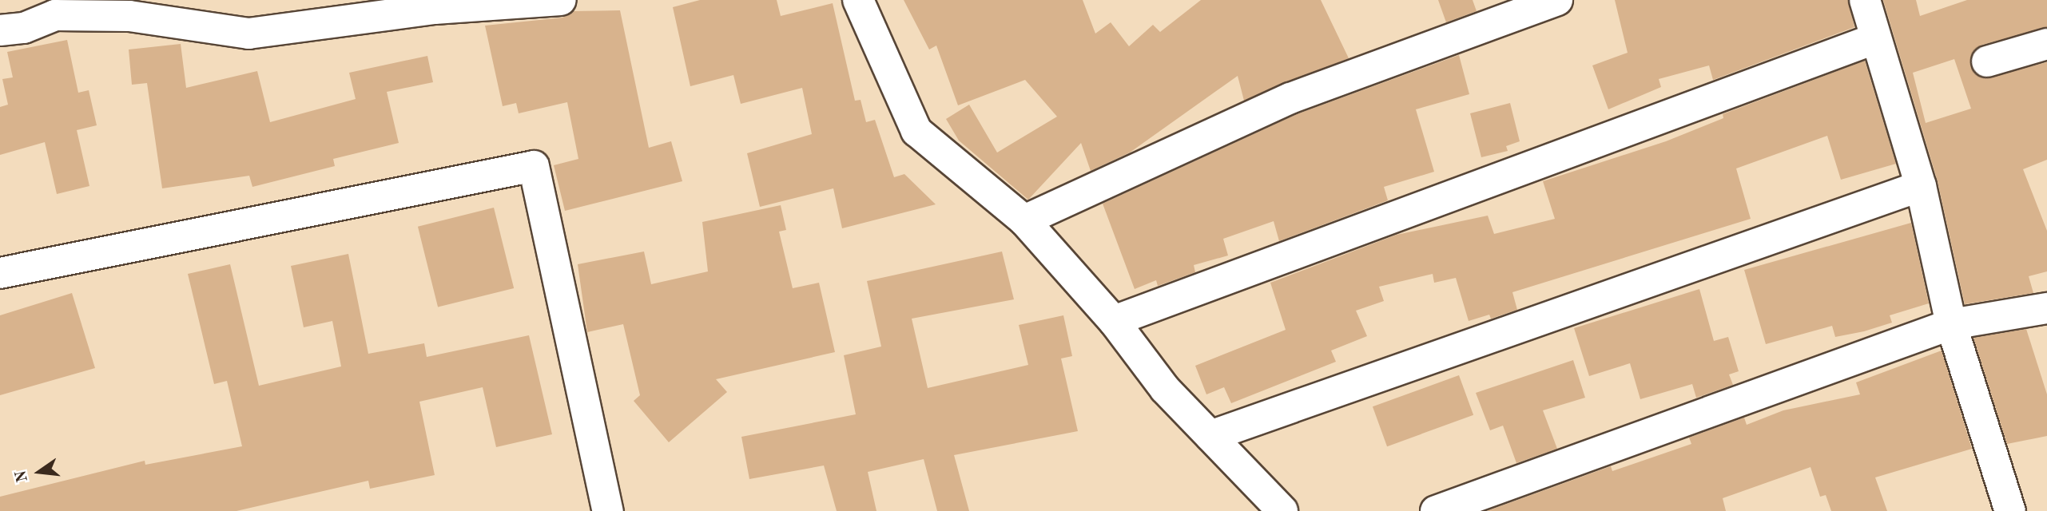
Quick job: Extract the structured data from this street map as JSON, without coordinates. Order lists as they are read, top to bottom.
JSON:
{
  "north": "left"
}
